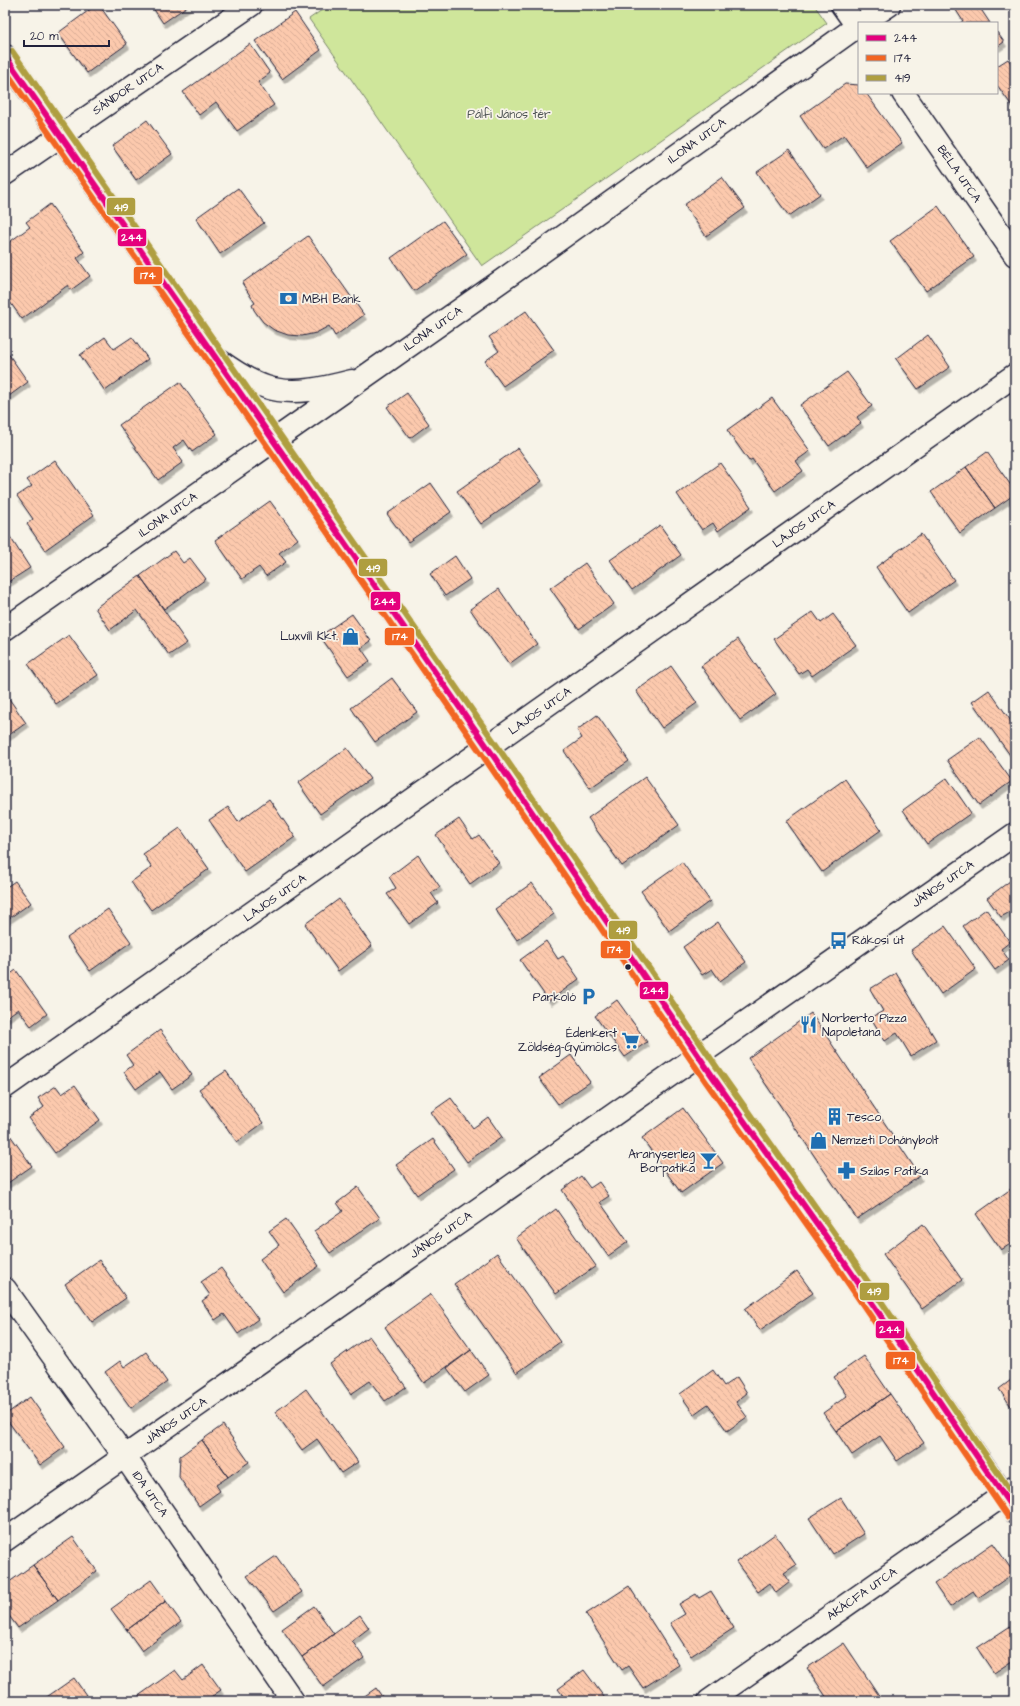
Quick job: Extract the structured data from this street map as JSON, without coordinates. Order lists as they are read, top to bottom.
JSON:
{
  "streets": {
    "street": [
      "SÁNDOR UTCA",
      "ILONA UTCA",
      "BÉLA UTCA",
      "LAJOS UTCA",
      "JÁNOS UTCA",
      "IDA UTCA",
      "AKÁCFA UTCA"
    ]
  },
  "crossings": [
    ["JÁNOS UTCA", "IDA UTCA"]
  ],
  "parks": ["Pálfi János tér"],
  "places": {
    "bank": ["MBH Bank"],
    "shop": ["Luxvill Kkt.", "Nemzeti Dohánybolt"],
    "bus stop": ["Rákosi út"],
    "parking": ["Parkoló"],
    "restaurant": ["Norberto Pizza Napoletana"],
    "supermarket": ["Édenkert Zöldség-Gyümölcs"],
    "building": ["Tesco"],
    "bar": ["Aranyserleg Borpatika"],
    "pharmacy": ["Szilas Patika"]
  },
  "lines": ["transit line 419", "transit line 244", "transit line 174"],
  "legend": ["244", "174", "419"],
  "scale_bar": "20 m"
}
